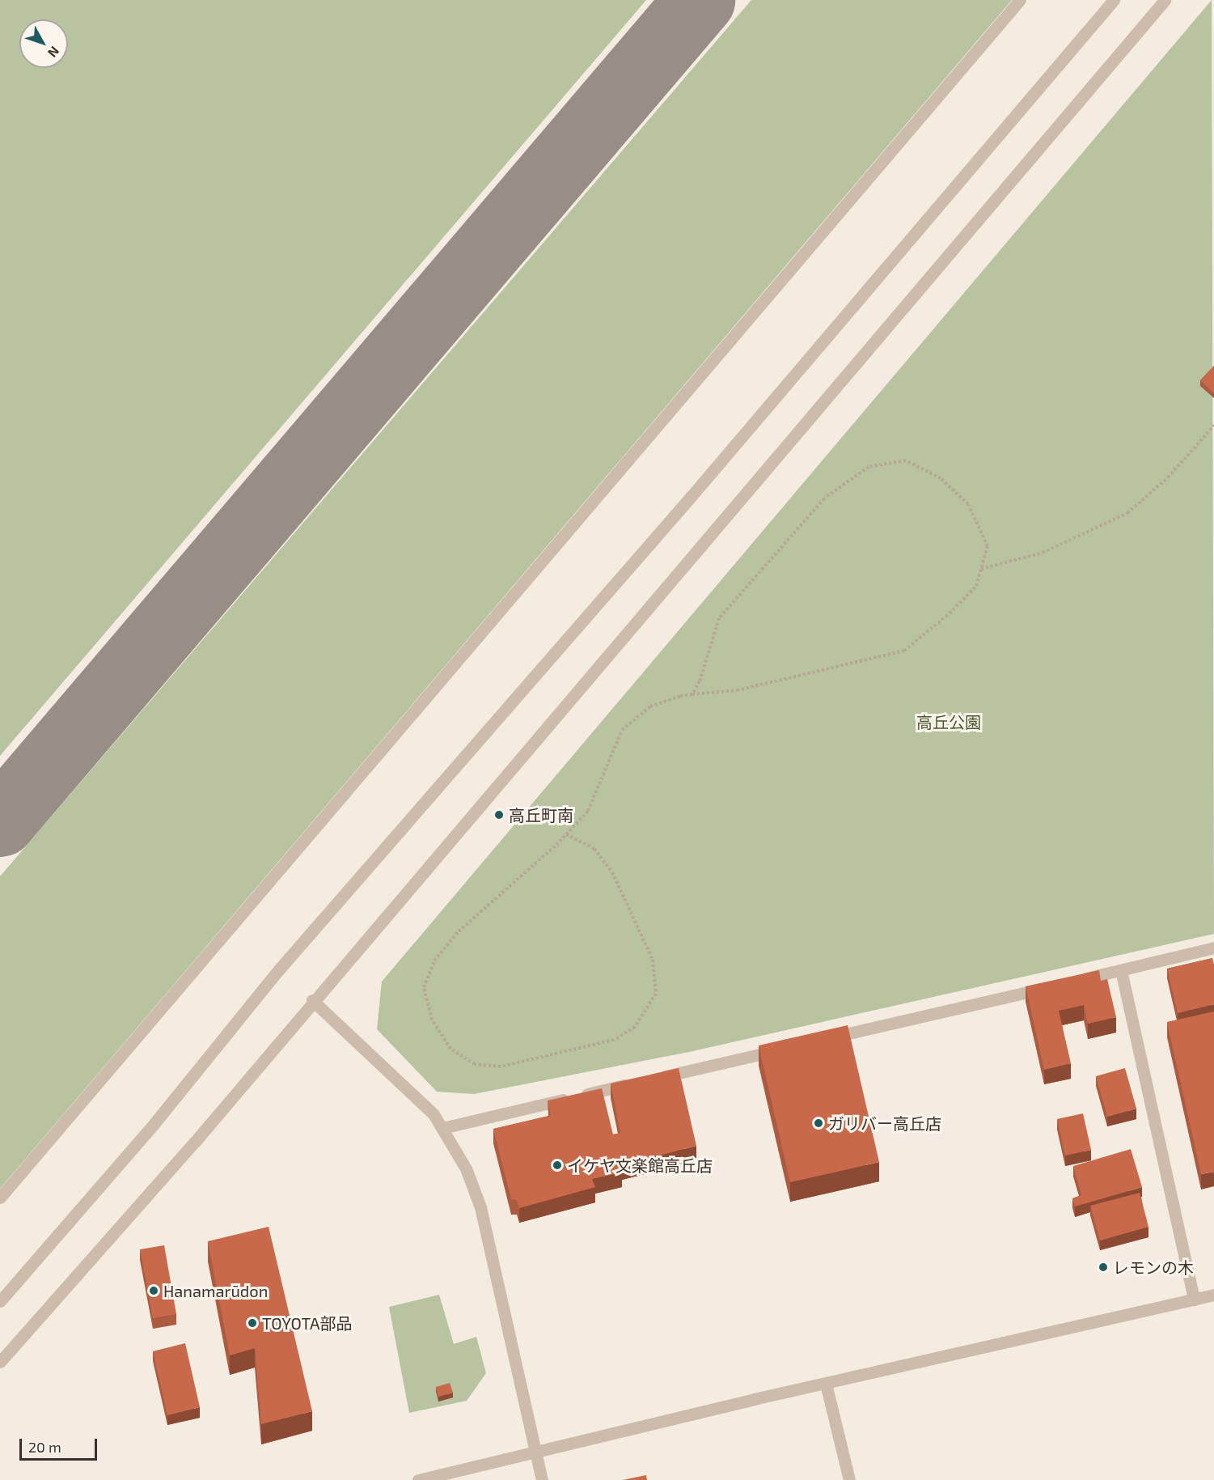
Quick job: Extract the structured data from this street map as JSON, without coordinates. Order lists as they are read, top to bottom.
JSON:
{
  "parks": ["高丘公園"],
  "places": [
    "高丘町南",
    "ガリバー高丘店",
    "イケヤ文楽館高丘店",
    "レモンの木",
    "Hanamarūdon",
    "TOYOTA部品"
  ],
  "scale_bar": "20 m",
  "north": "bottom right"
}
